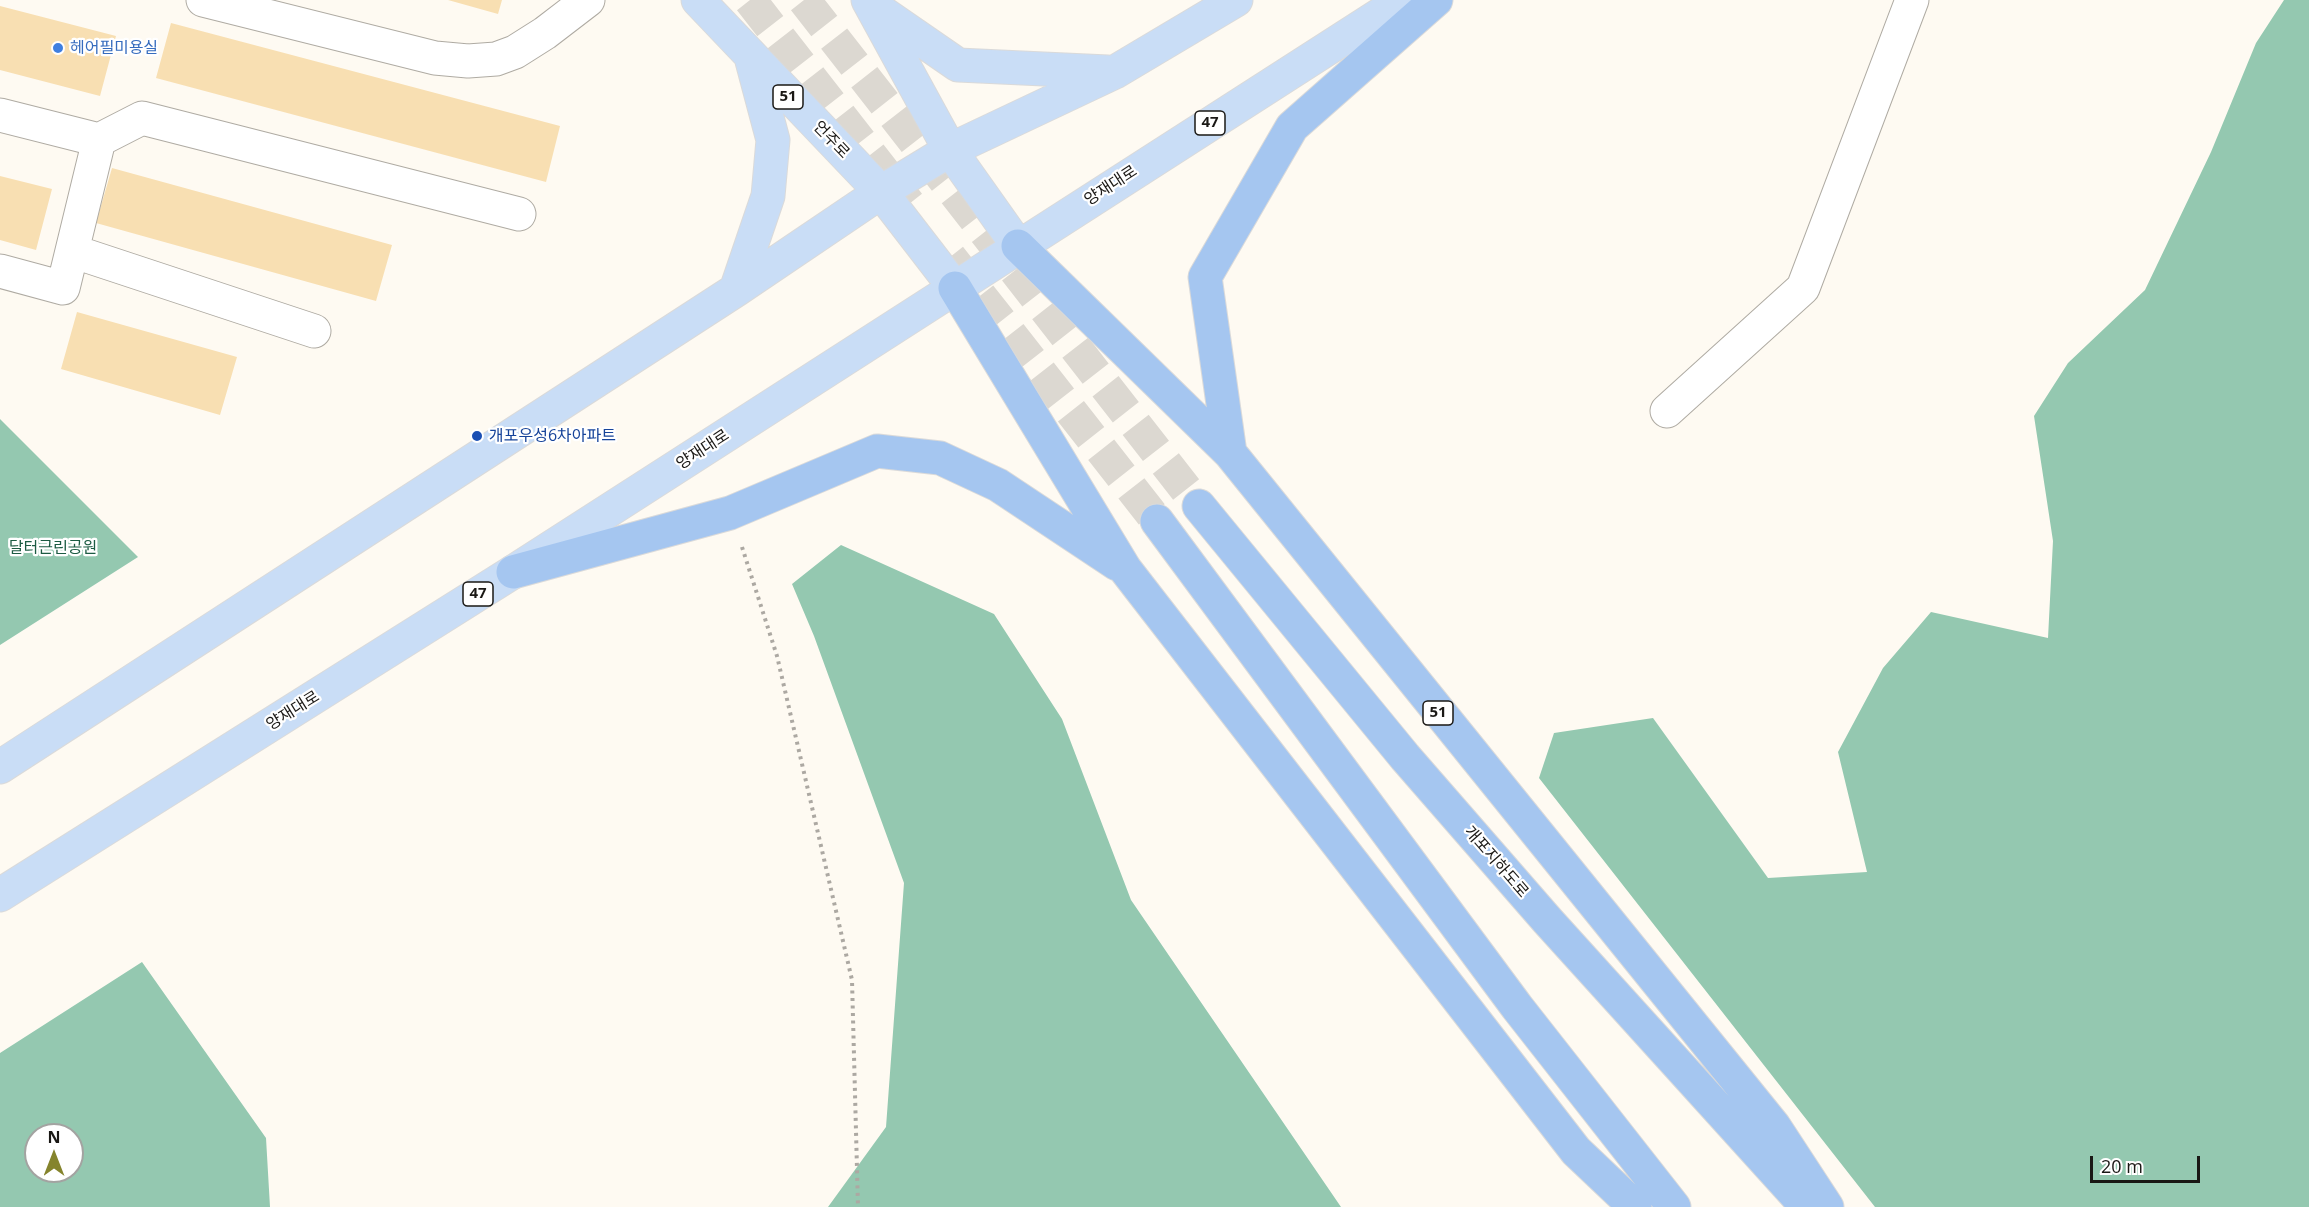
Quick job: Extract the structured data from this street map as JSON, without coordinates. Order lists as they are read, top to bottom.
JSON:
{
  "streets": {
    "highway": ["51", "개포지하도로"],
    "main road": ["47", "언주로", "양재대로"]
  },
  "crossings": [
    ["51", "언주로"],
    ["51", "양재대로"],
    ["언주로", "양재대로"]
  ],
  "parks": ["달터근린공원"],
  "places": ["헤어필미용실", "개포우성6차아파트"],
  "scale_bar": "20 m",
  "north": "top"
}
